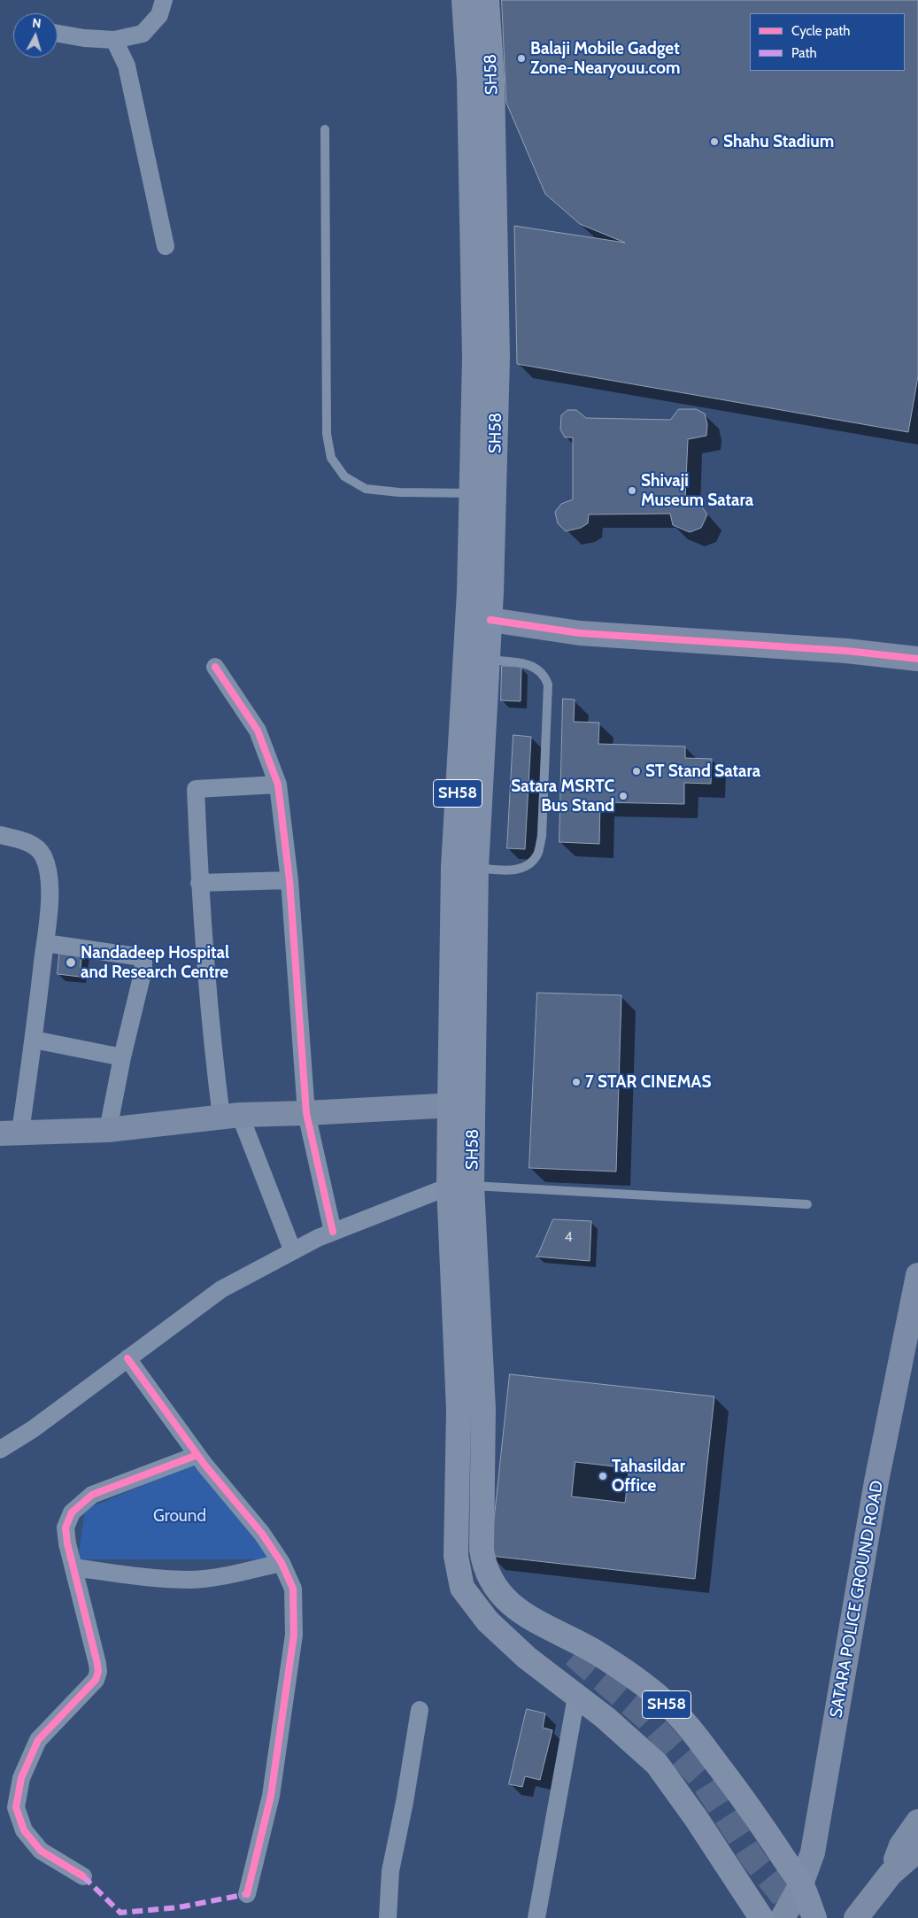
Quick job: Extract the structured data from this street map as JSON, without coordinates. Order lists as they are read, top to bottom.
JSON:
{
  "streets": {
    "main road": ["SH58", "SATARA POLICE GROUND ROAD"]
  },
  "crossings": [
    ["SH58", "SATARA POLICE GROUND ROAD"]
  ],
  "parks": ["Ground"],
  "places": [
    "Balaji Mobile Gadget Zone-Nearyouu.com",
    "Shahu Stadium",
    "Shivaji Museum Satara",
    "ST Stand Satara",
    "Satara MSRTC Bus Stand",
    "Nandadeep Hospital and Research Centre",
    "7 STAR CINEMAS",
    "Tahasildar Office"
  ],
  "house_numbers": ["4"],
  "legend": ["Cycle path", "Path"],
  "north": "top"
}
